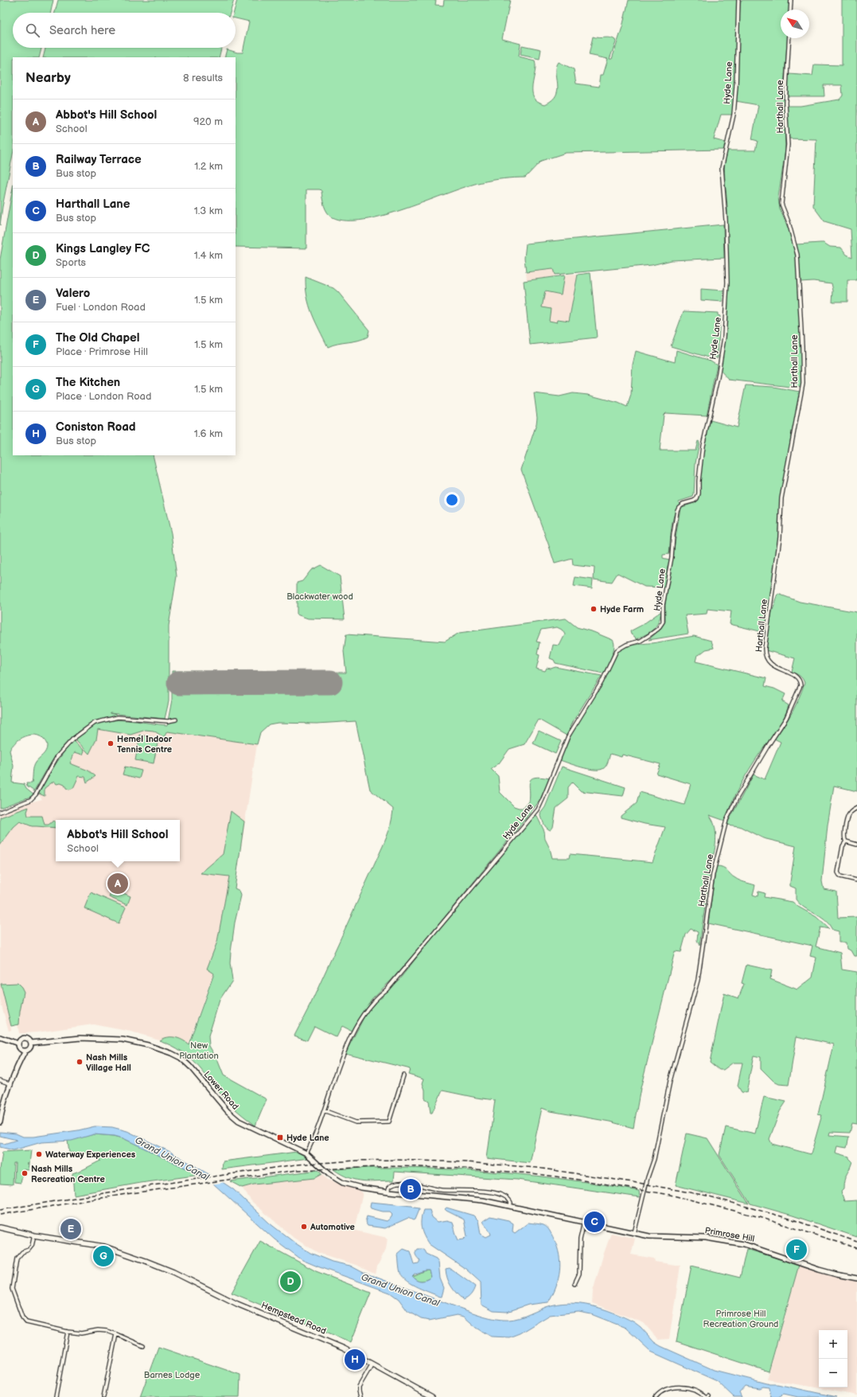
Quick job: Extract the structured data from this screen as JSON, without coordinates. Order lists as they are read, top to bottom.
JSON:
{
  "streets": {
    "main road": ["Hempstead Road"],
    "street": [
      "Hyde Lane",
      "Harthall Lane",
      "Lower Road",
      "Primrose Hill"
    ]
  },
  "crossings": [
    ["Hyde Lane", "Lower Road"],
    ["Harthall Lane", "Primrose Hill"],
    ["Lower Road", "Primrose Hill"]
  ],
  "water": ["Grand Union Canal"],
  "parks": [
    "Blackwater wood",
    "New Plantation",
    "Primrose Hill Recreation Ground",
    "Barnes Lodge"
  ],
  "places": {
    "other": [
      "Hyde Farm",
      "Hemel Indoor Tennis Centre",
      "Nash Mills Village Hall",
      "Waterway Experiences",
      "Nash Mills Recreation Centre",
      "Automotive"
    ],
    "transit": ["Hyde Lane"]
  },
  "north": "top left",
  "page": {
    "search": "Search here",
    "heading": ["Nearby", "8 results"],
    "list": [
      {
        "mark": "A",
        "name": "Abbot's Hill School",
        "note": "School",
        "value": "920 m"
      },
      {
        "mark": "B",
        "name": "Railway Terrace",
        "note": "Bus stop",
        "value": "1.2 km"
      },
      {
        "mark": "C",
        "name": "Harthall Lane",
        "note": "Bus stop",
        "value": "1.3 km"
      },
      {
        "mark": "D",
        "name": "Kings Langley FC",
        "note": "Sports",
        "value": "1.4 km"
      },
      {
        "mark": "E",
        "name": "Valero",
        "note": "Fuel · London Road",
        "value": "1.5 km"
      },
      {
        "mark": "F",
        "name": "The Old Chapel",
        "note": "Place · Primrose Hill",
        "value": "1.5 km"
      },
      {
        "mark": "G",
        "name": "The Kitchen",
        "note": "Place · London Road",
        "value": "1.5 km"
      },
      {
        "mark": "H",
        "name": "Coniston Road",
        "note": "Bus stop",
        "value": "1.6 km"
      }
    ],
    "popup": ["Abbot's Hill School", "School"],
    "pins": [
      "A",
      "B",
      "C",
      "E",
      "F",
      "G",
      "D",
      "H"
    ],
    "map_buttons": ["+", "−"]
  }
}
